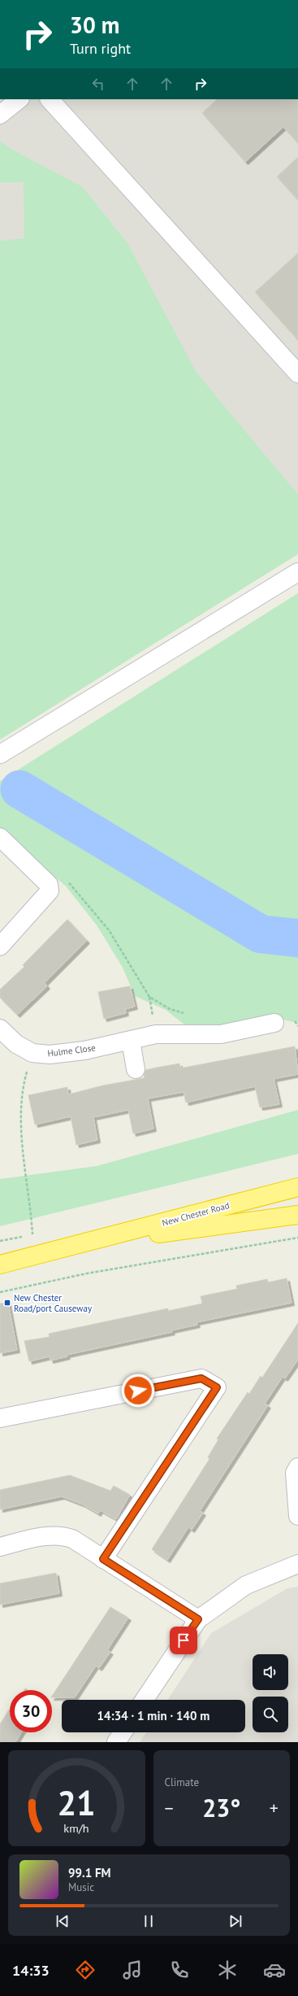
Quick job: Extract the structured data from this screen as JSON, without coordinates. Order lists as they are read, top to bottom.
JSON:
{
  "streets": {
    "highway": ["New Chester Road"],
    "street": ["Hulme Close"]
  },
  "places": {
    "transit": ["New Chester Road/port Causeway"]
  },
  "page": {
    "turn": ["30 m", "Turn right"],
    "limit": "30",
    "trip": "14:34 · 1 min · 140 m",
    "tile": "Climate",
    "heat": ["−", "23°", "+"],
    "song": ["99.1 FM", "Music"],
    "tabs": "14:33",
    "gauge": ["21", "km/h"]
  }
}
